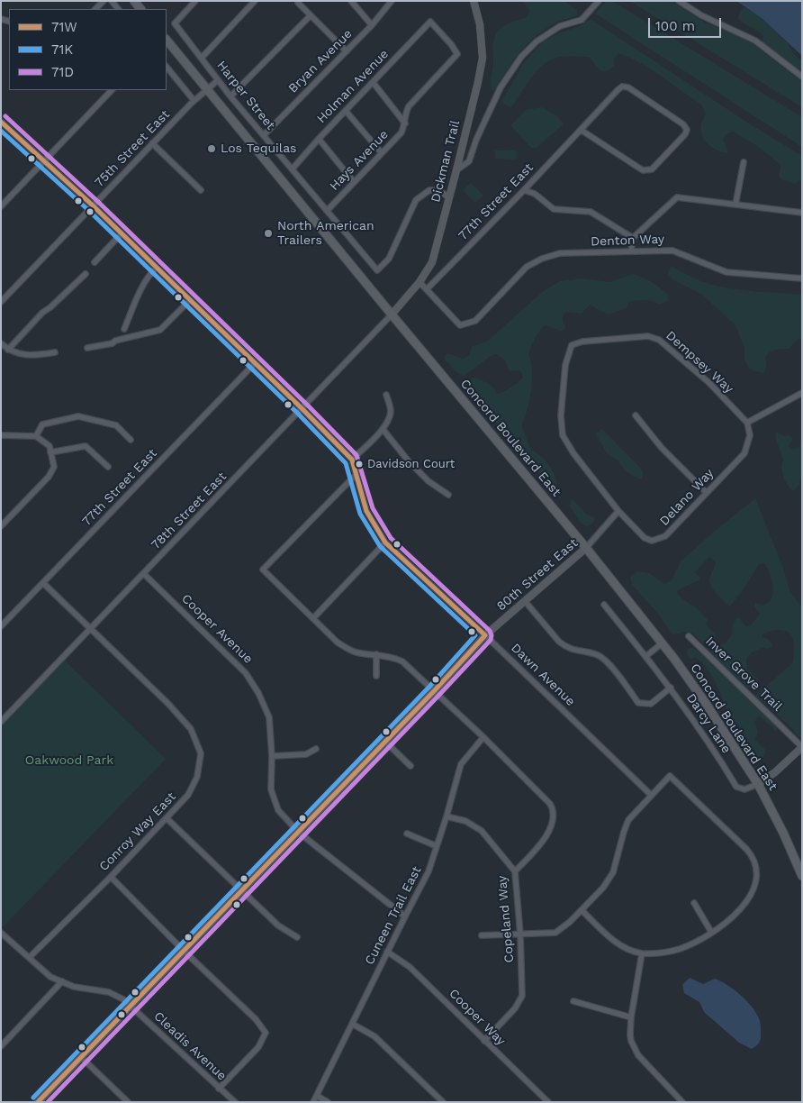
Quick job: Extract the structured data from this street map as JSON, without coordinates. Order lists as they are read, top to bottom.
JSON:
{
  "streets": {
    "main road": ["Concord Boulevard East"],
    "street": [
      "Bryan Avenue",
      "Holman Avenue",
      "Harper Street",
      "75th Street East",
      "Hays Avenue",
      "Dickman Trail",
      "77th Street East",
      "Denton Way",
      "Dempsey Way",
      "Delano Way",
      "78th Street East",
      "80th Street East",
      "Cooper Avenue",
      "Inver Grove Trail",
      "Dawn Avenue",
      "Darcy Lane",
      "Conroy Way East",
      "Cuneen Trail East",
      "Copeland Way",
      "Cooper Way",
      "Cleadis Avenue"
    ]
  },
  "crossings": [
    ["Bryan Avenue", "Harper Street"],
    ["Holman Avenue", "Harper Street"],
    ["Holman Avenue", "Hays Avenue"],
    ["Harper Street", "75th Street East"],
    ["Harper Street", "Hays Avenue"],
    ["Harper Street", "Dickman Trail"],
    ["75th Street East", "Concord Boulevard East"],
    ["Dickman Trail", "Concord Boulevard East"],
    ["Dickman Trail", "78th Street East"],
    ["77th Street East", "Denton Way"],
    ["77th Street East", "Conroy Way East"],
    ["Dempsey Way", "Delano Way"],
    ["Dempsey Way", "80th Street East"],
    ["Concord Boulevard East", "78th Street East"],
    ["Concord Boulevard East", "80th Street East"],
    ["Concord Boulevard East", "Darcy Lane"],
    ["Delano Way", "80th Street East"],
    ["78th Street East", "Cooper Avenue"],
    ["78th Street East", "Conroy Way East"],
    ["80th Street East", "Cooper Avenue"],
    ["80th Street East", "Dawn Avenue"],
    ["80th Street East", "Cleadis Avenue"],
    ["Cooper Avenue", "Cuneen Trail East"],
    ["Conroy Way East", "Cleadis Avenue"],
    ["Cuneen Trail East", "Copeland Way"],
    ["Cuneen Trail East", "Cooper Way"],
    ["Copeland Way", "Cooper Way"]
  ],
  "parks": ["Oakwood Park"],
  "places": ["Los Tequilas", "North American Trailers", "Davidson Court"],
  "lines": ["transit line 71D", "transit line 71W", "transit line 71K"],
  "legend": ["71W", "71K", "71D"],
  "scale_bar": "100 m"
}
